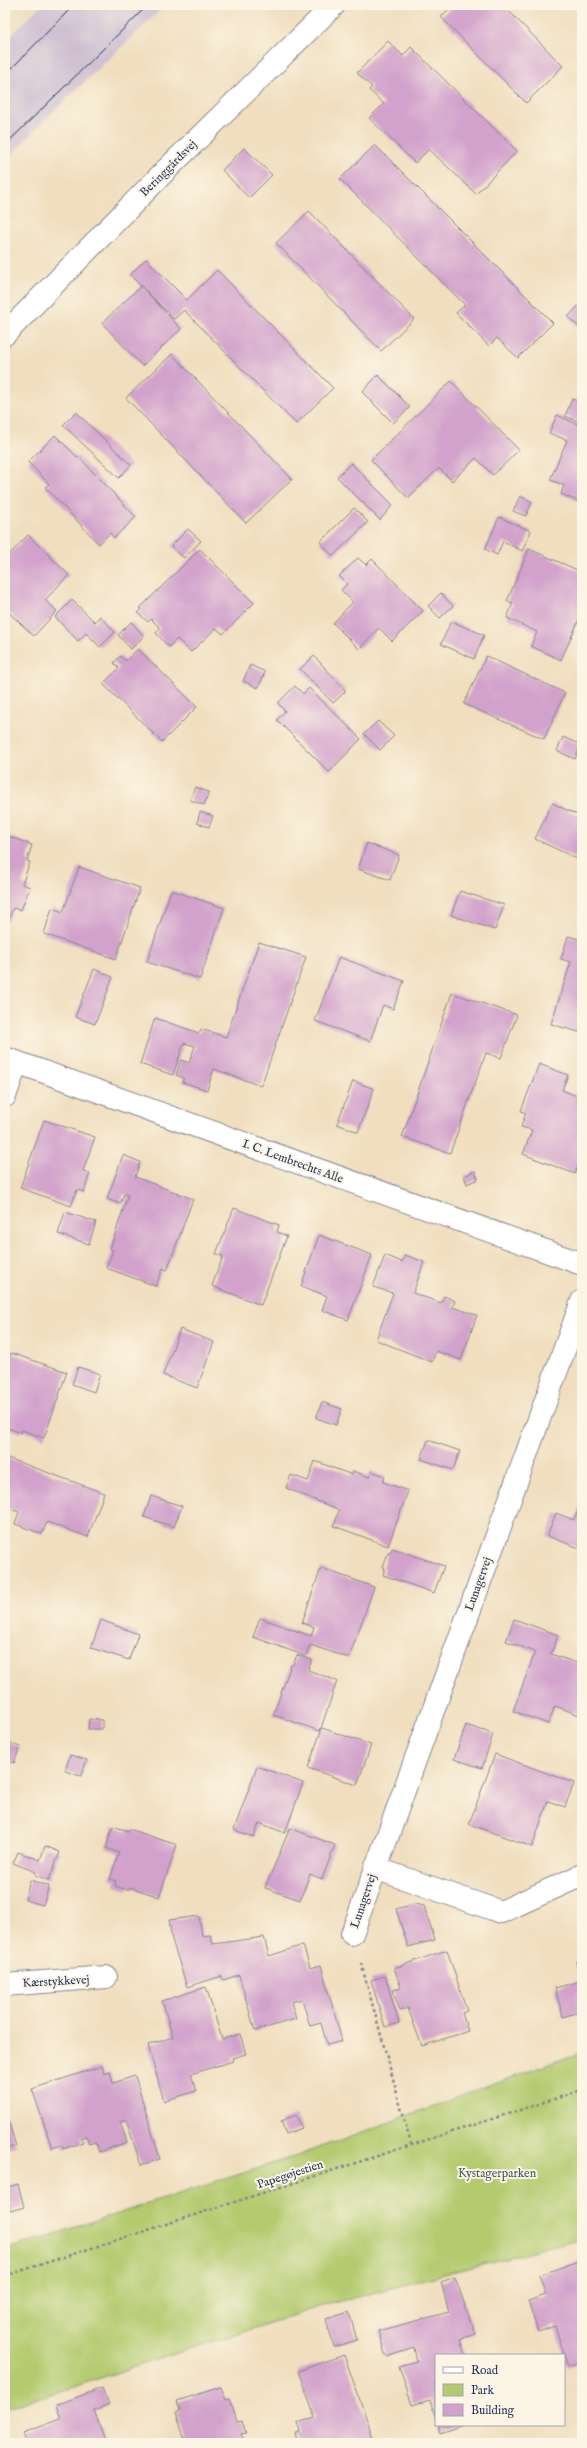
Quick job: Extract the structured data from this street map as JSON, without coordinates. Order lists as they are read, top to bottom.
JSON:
{
  "streets": {
    "street": [
      "Beringgårdsvej",
      "I. C. Lembrechts Alle",
      "Lunagervej",
      "Kærstykkevej"
    ],
    "path": ["Papegøjestien"]
  },
  "parks": ["Kystagerparken"],
  "legend": ["Road", "Park", "Building"]
}
